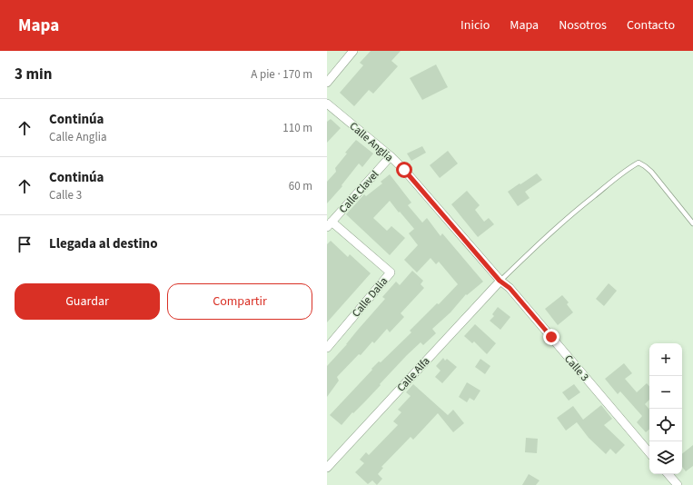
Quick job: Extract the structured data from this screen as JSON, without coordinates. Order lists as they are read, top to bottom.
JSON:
{
  "streets": {
    "street": [
      "Calle Anglia",
      "Calle Clavel",
      "Calle Dalia",
      "Calle 3",
      "Calle Alfa"
    ]
  },
  "crossings": [
    ["Calle Anglia", "Calle Clavel"],
    ["Calle Anglia", "Calle 3"],
    ["Calle Anglia", "Calle Alfa"],
    ["Calle Clavel", "Calle Dalia"],
    ["Calle 3", "Calle Alfa"]
  ],
  "page": {
    "header": "Mapa",
    "nav": [
      "Inicio",
      "Mapa",
      "Nosotros",
      "Contacto"
    ],
    "heading": ["3 min", "A pie · 170 m"],
    "list": [
      ["Continúa", "Calle Anglia", "110 m"],
      ["Continúa", "Calle 3", "60 m"],
      "Llegada al destino"
    ],
    "buttons": ["Guardar", "Compartir"],
    "map_buttons": ["+", "−"]
  }
}
